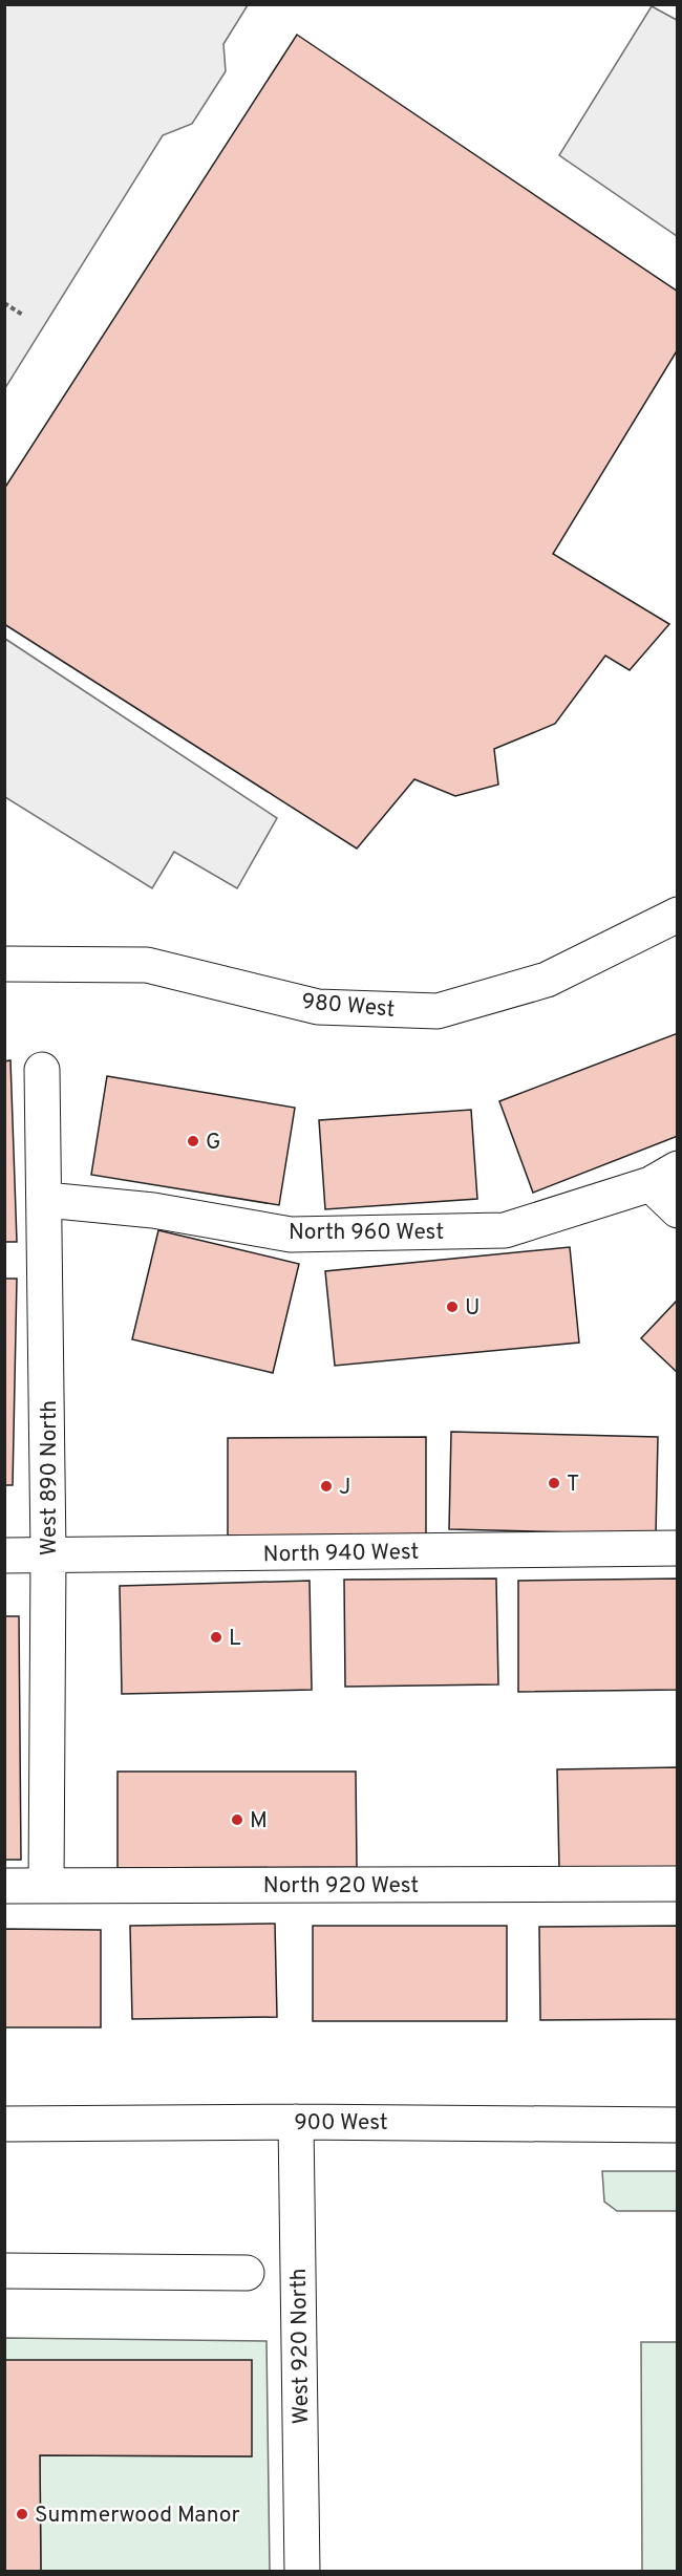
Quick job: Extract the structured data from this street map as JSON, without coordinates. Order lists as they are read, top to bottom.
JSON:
{
  "streets": {
    "street": [
      "980 West",
      "North 960 West",
      "West 890 North",
      "North 940 West",
      "North 920 West",
      "900 West",
      "West 920 North"
    ]
  },
  "crossings": [
    ["North 960 West", "West 890 North"],
    ["West 890 North", "North 940 West"],
    ["West 890 North", "North 920 West"],
    ["900 West", "West 920 North"]
  ],
  "places": [
    "G",
    "U",
    "T",
    "J",
    "L",
    "M",
    "Summerwood Manor"
  ]
}
